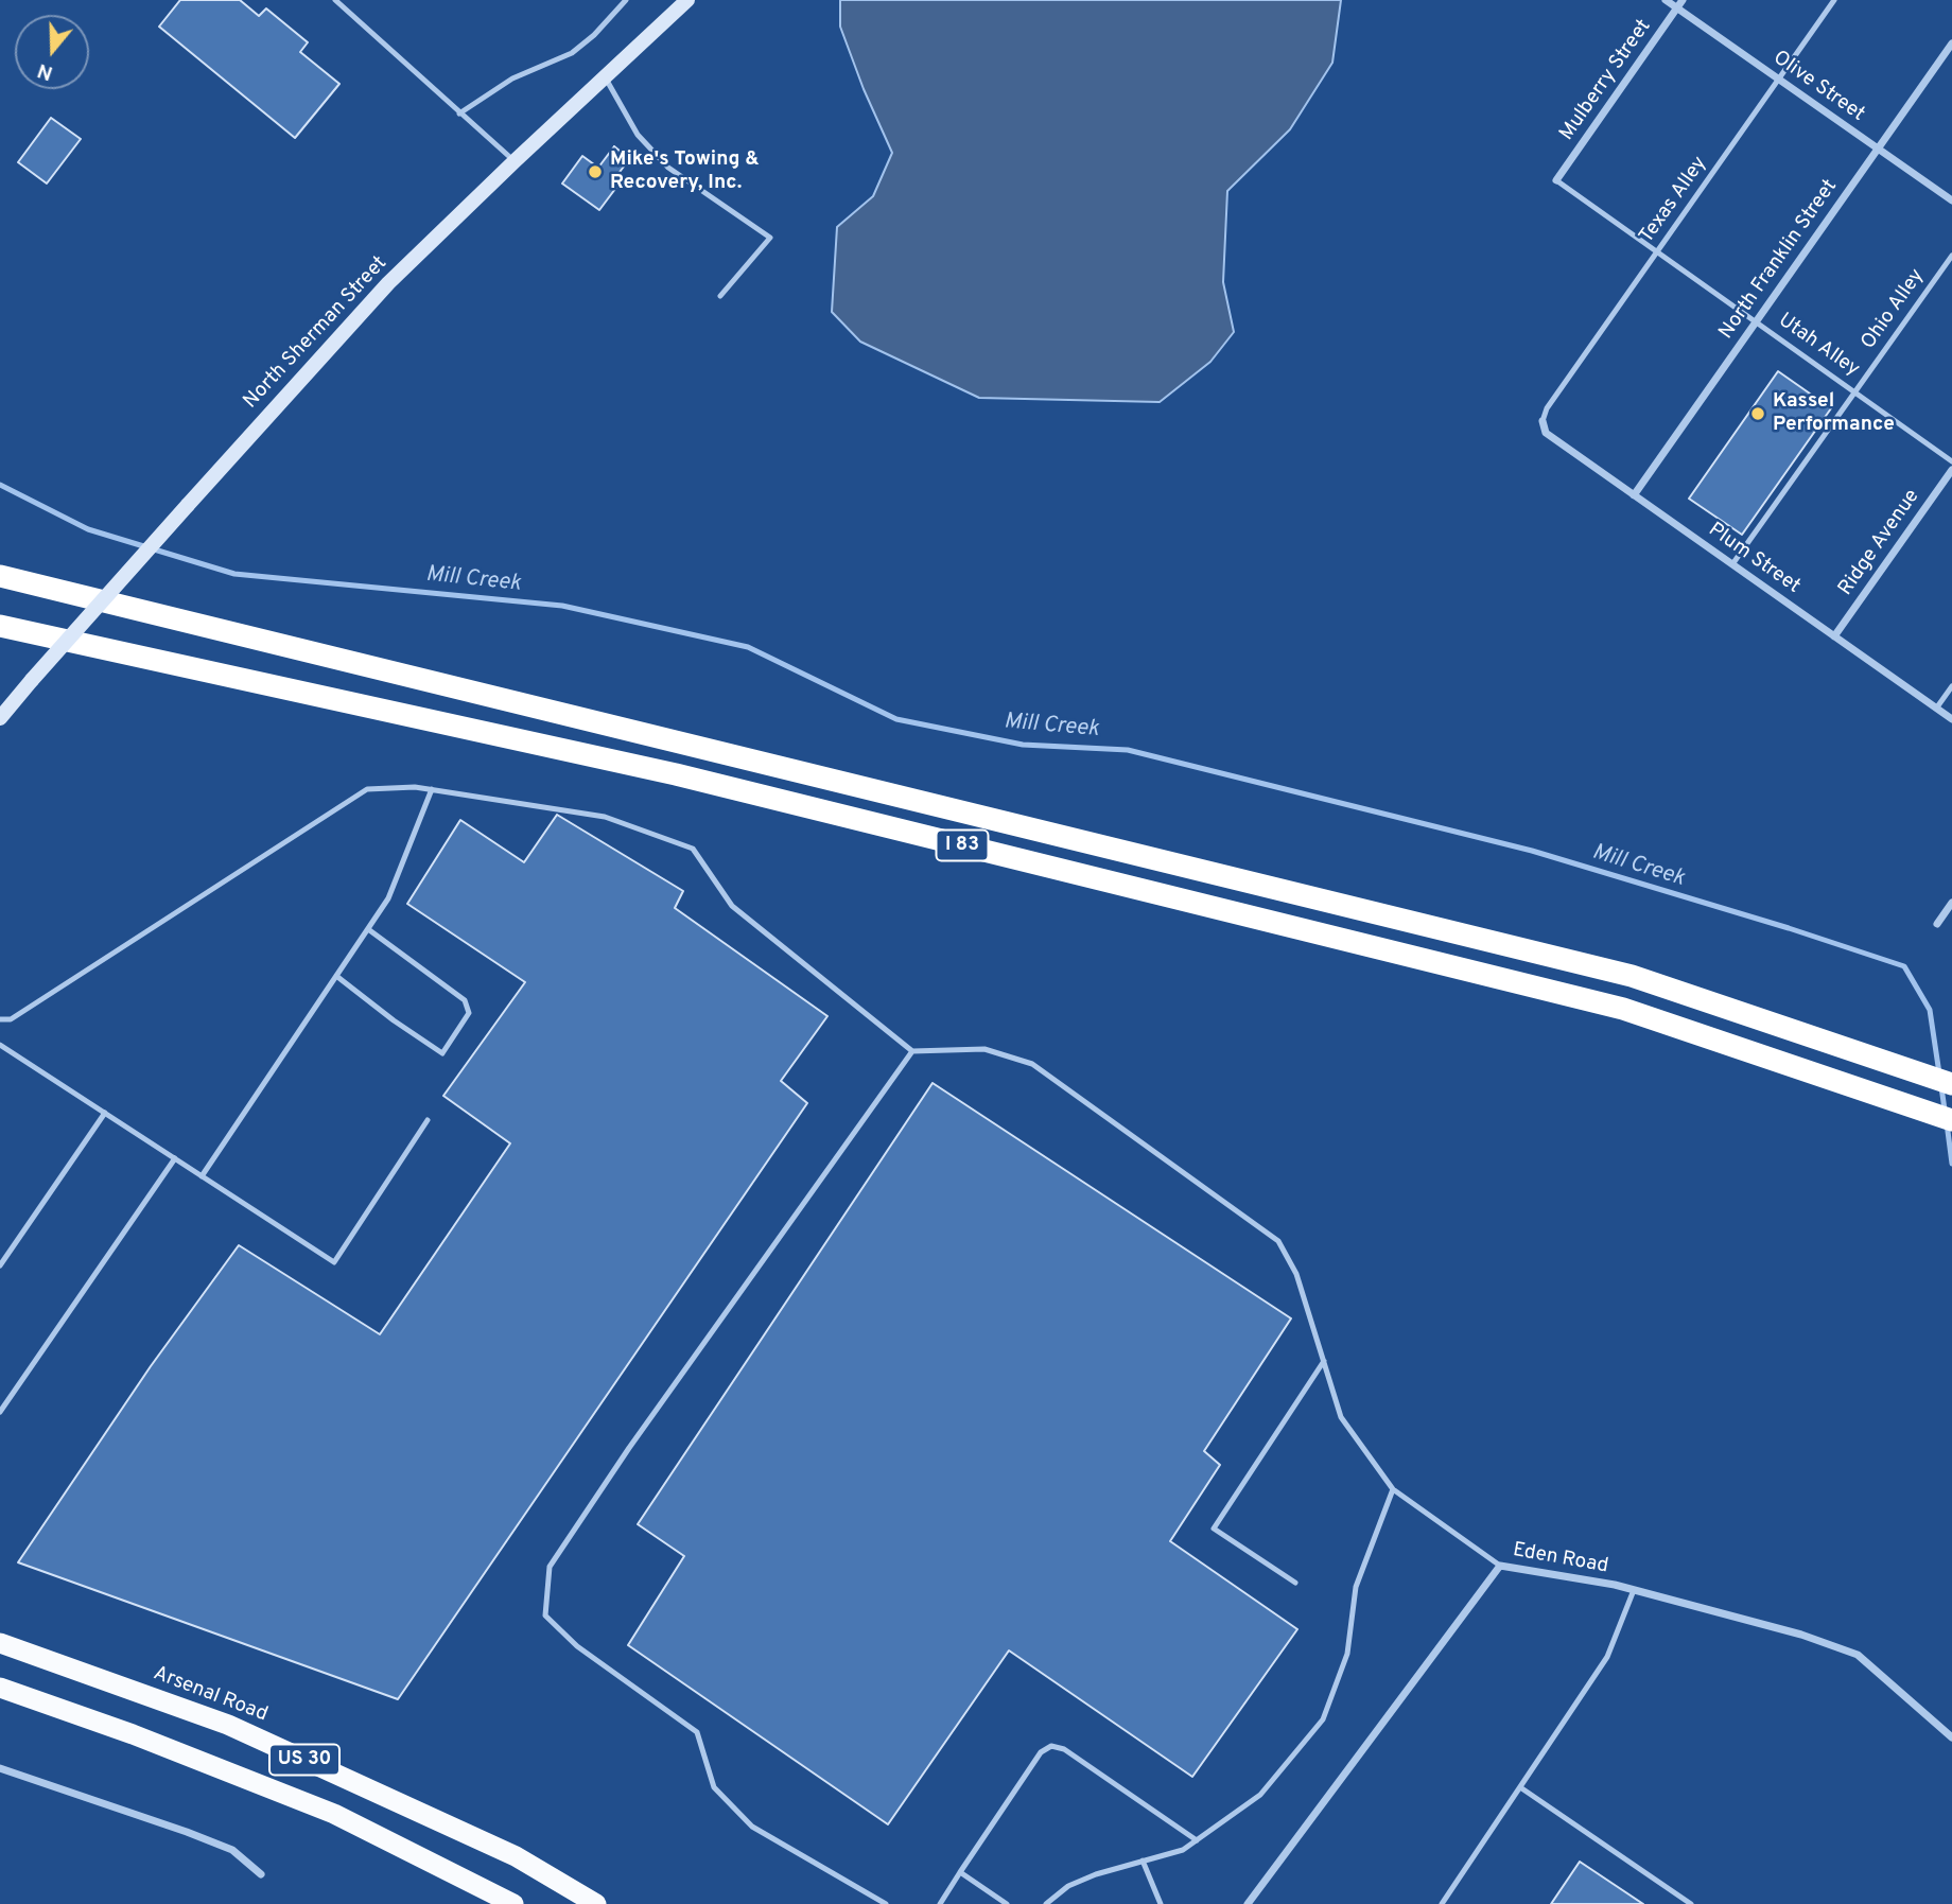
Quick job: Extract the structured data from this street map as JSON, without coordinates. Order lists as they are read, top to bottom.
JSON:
{
  "streets": {
    "highway": ["I 83", "Arsenal Road", "US 30"],
    "main road": ["North Sherman Street"],
    "street": [
      "Mulberry Street",
      "Olive Street",
      "North Franklin Street",
      "Ridge Avenue",
      "Plum Street",
      "Eden Road"
    ],
    "lane": ["Texas Alley", "Ohio Alley", "Utah Alley"]
  },
  "crossings": [
    ["Mulberry Street", "Olive Street"],
    ["Mulberry Street", "Utah Alley"],
    ["Olive Street", "Texas Alley"],
    ["Olive Street", "North Franklin Street"],
    ["Texas Alley", "Utah Alley"],
    ["Texas Alley", "Plum Street"],
    ["North Franklin Street", "Utah Alley"],
    ["North Franklin Street", "Plum Street"],
    ["Ohio Alley", "Utah Alley"],
    ["Ohio Alley", "Plum Street"],
    ["Ridge Avenue", "Plum Street"]
  ],
  "water": ["Mill Creek"],
  "places": ["Mike's Towing & Recovery, Inc.", "Kassel Performance"],
  "north": "bottom"
}
